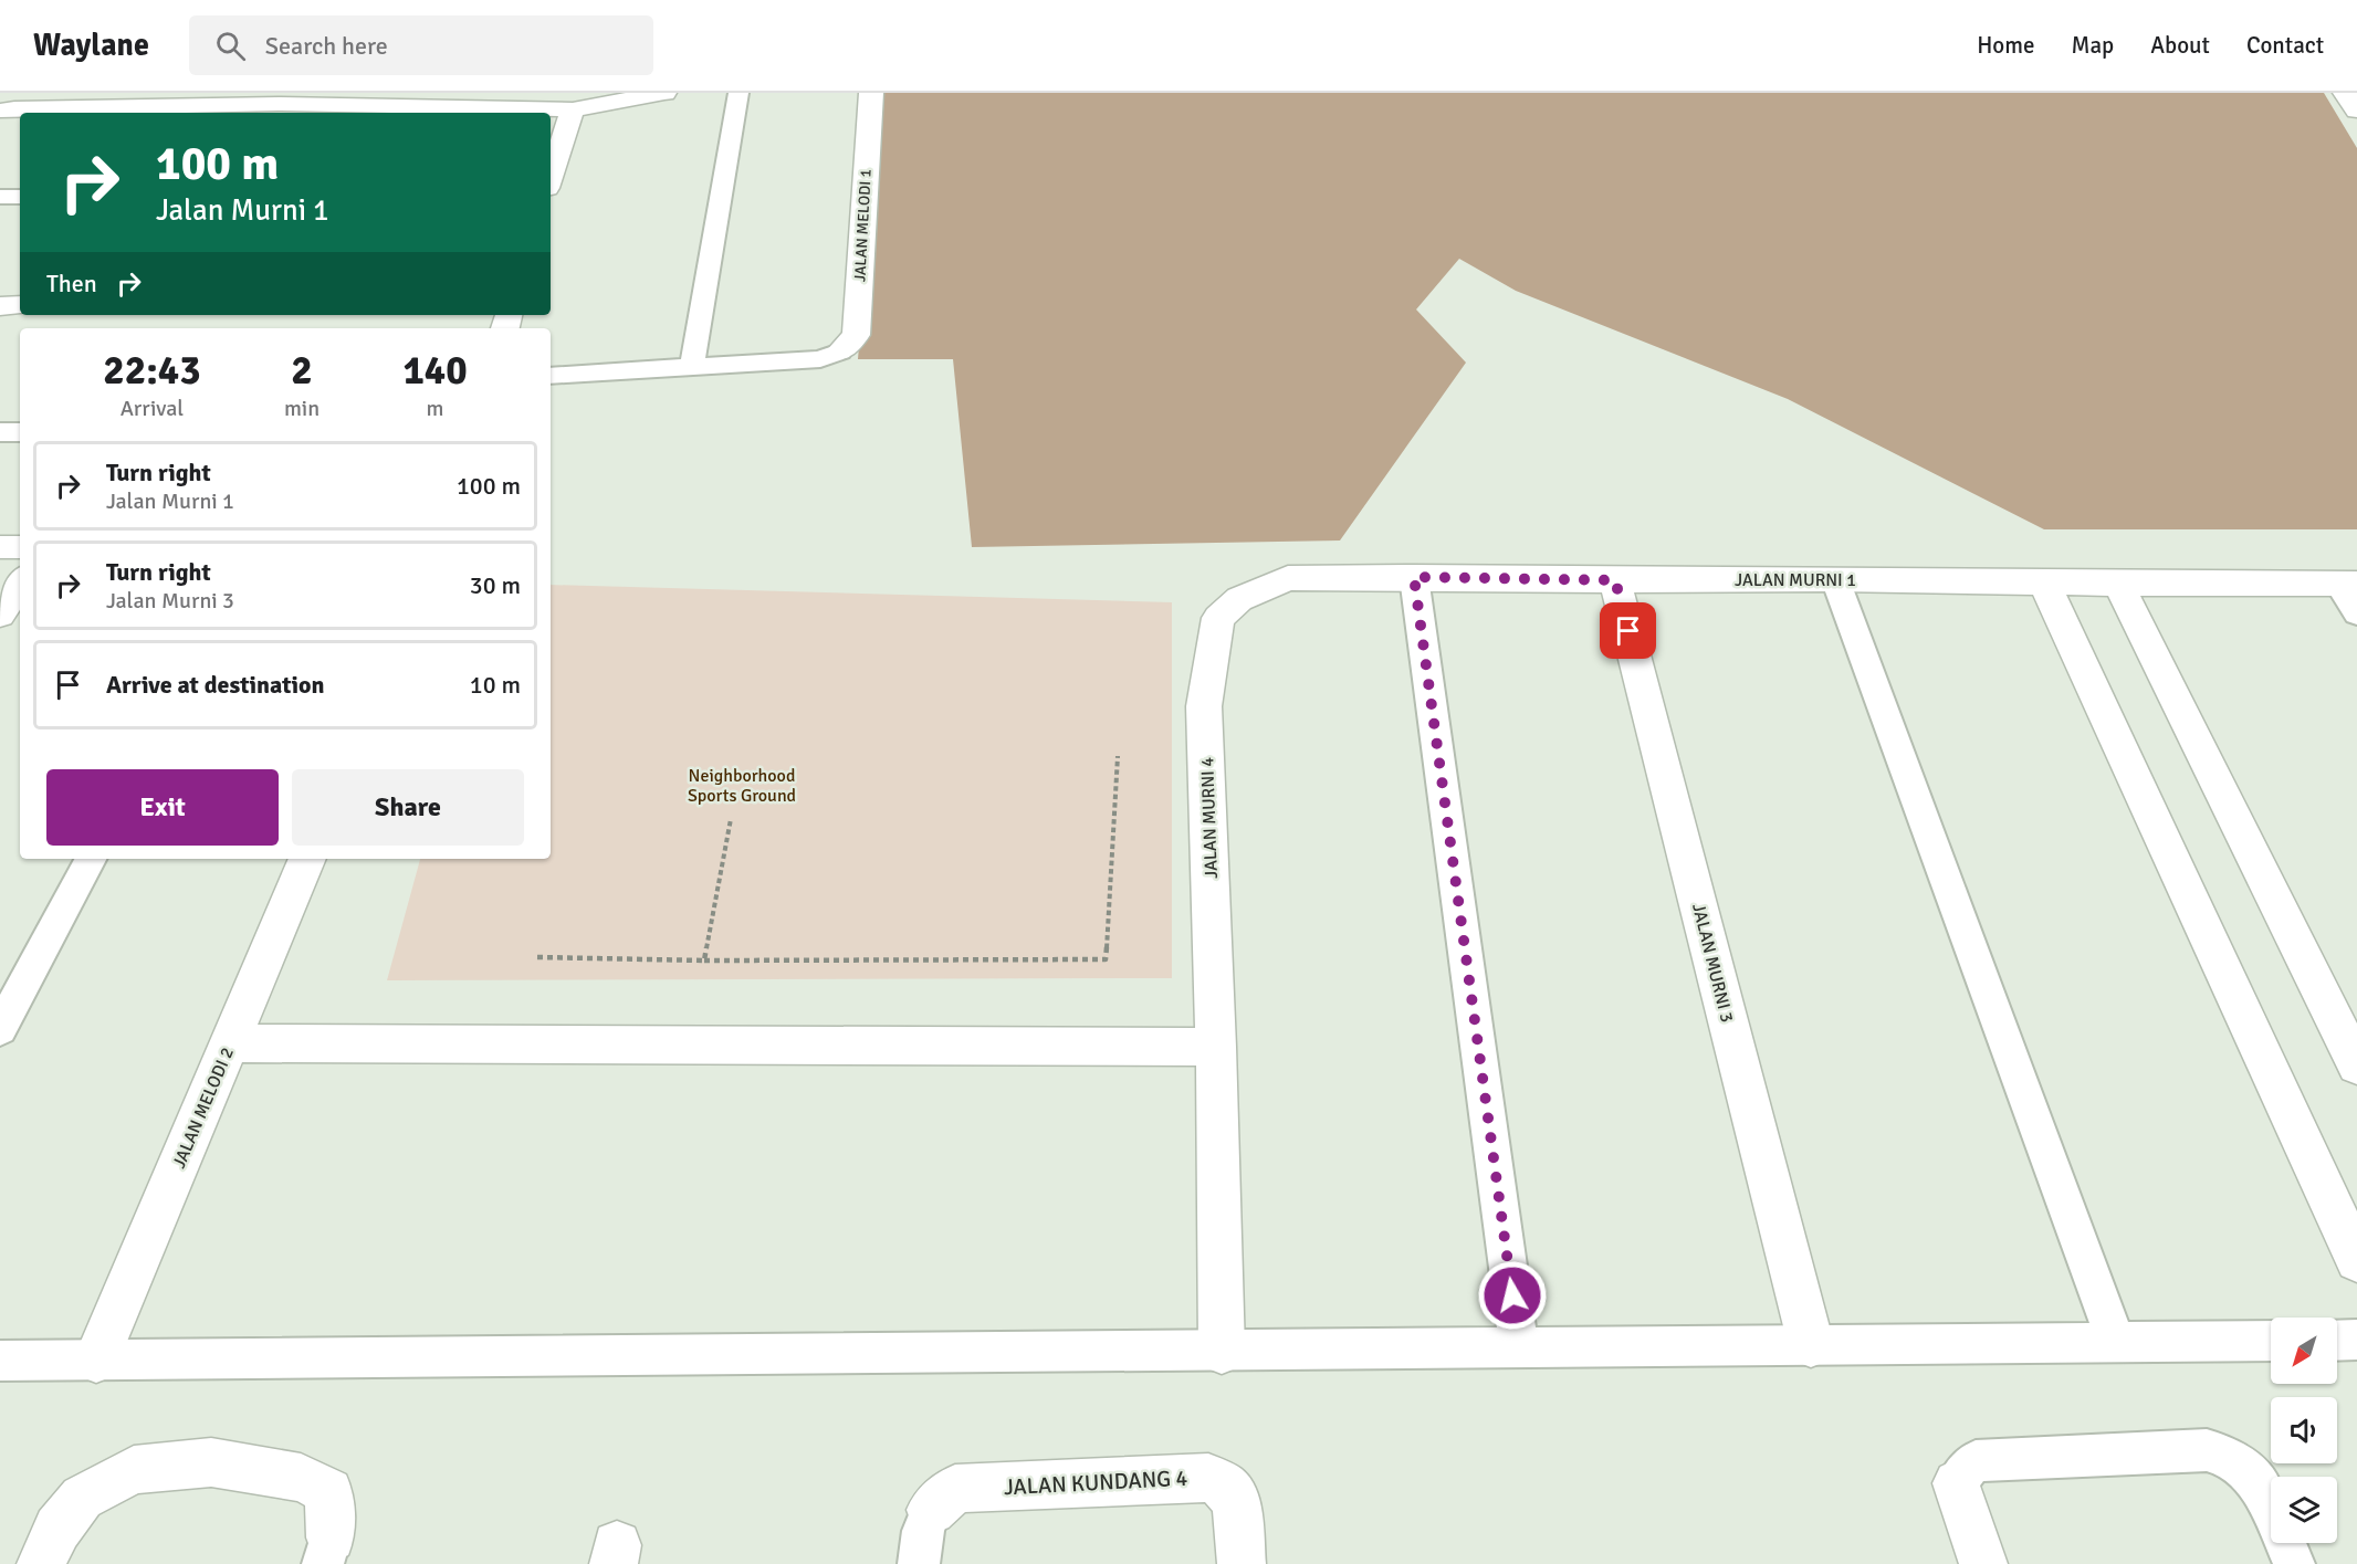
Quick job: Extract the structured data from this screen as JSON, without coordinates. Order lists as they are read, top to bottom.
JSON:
{
  "streets": {
    "street": [
      "JALAN MELODI 1",
      "JALAN MURNI 1",
      "JALAN MURNI 4",
      "JALAN MURNI 3",
      "JALAN MELODI 2",
      "JALAN KUNDANG 4"
    ]
  },
  "crossings": [
    ["JALAN MURNI 1", "JALAN MURNI 4"],
    ["JALAN MURNI 1", "JALAN MURNI 3"]
  ],
  "parks": ["Neighborhood Sports Ground"],
  "north": "bottom left",
  "page": {
    "header": "Waylane",
    "search": "Search here",
    "nav": [
      "Home",
      "Map",
      "About",
      "Contact"
    ],
    "turn": ["100 m", "Jalan Murni 1"],
    "then": "Then",
    "eta": [
      "22:43",
      "Arrival",
      "2",
      "min",
      "140",
      "m"
    ],
    "list": [
      {
        "name": "Turn right",
        "note": "Jalan Murni 1",
        "value": "100 m"
      },
      {
        "name": "Turn right",
        "note": "Jalan Murni 3",
        "value": "30 m"
      },
      {
        "name": "Arrive at destination",
        "value": "10 m"
      }
    ],
    "buttons": ["Exit", "Share"]
  }
}
